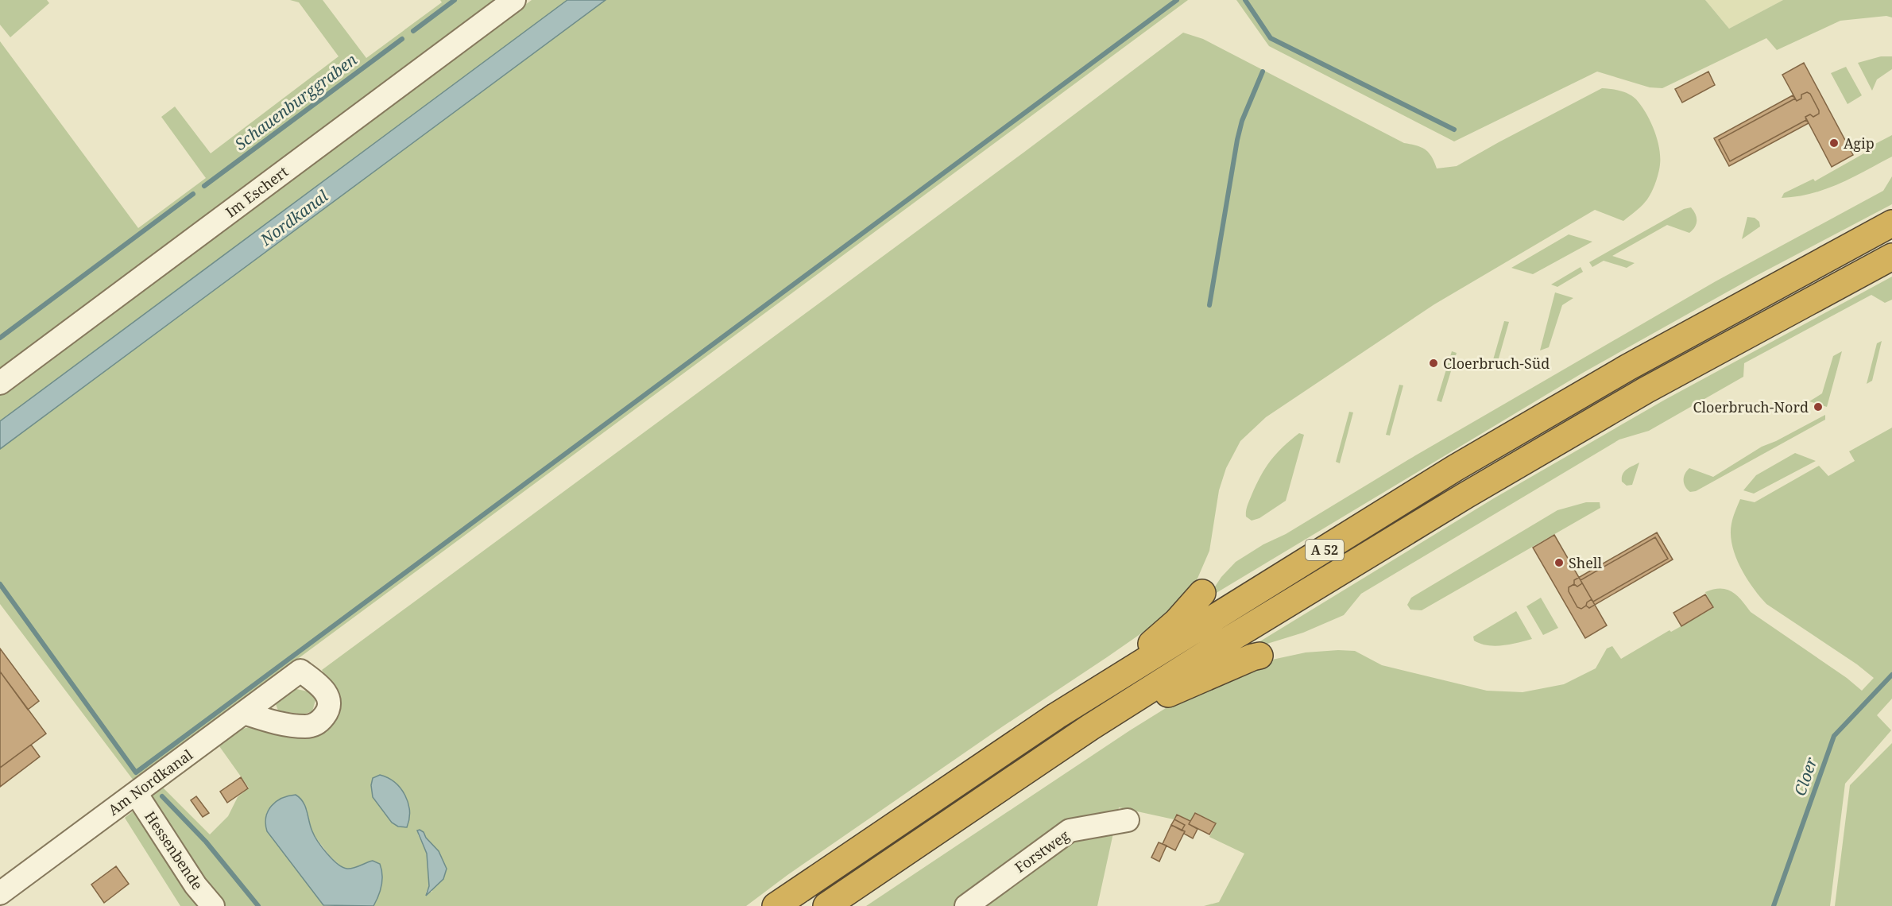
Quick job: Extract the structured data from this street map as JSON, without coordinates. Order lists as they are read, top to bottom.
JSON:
{
  "streets": {
    "highway": ["A 52"],
    "street": [
      "Im Eschert",
      "Am Nordkanal",
      "Hessenbende",
      "Forstweg"
    ]
  },
  "crossings": [
    ["Am Nordkanal", "Hessenbende"]
  ],
  "water": ["Schauenburggraben", "Nordkanal", "Cloer"],
  "places": [
    "Agip",
    "Cloerbruch-Süd",
    "Cloerbruch-Nord",
    "Shell"
  ]
}
